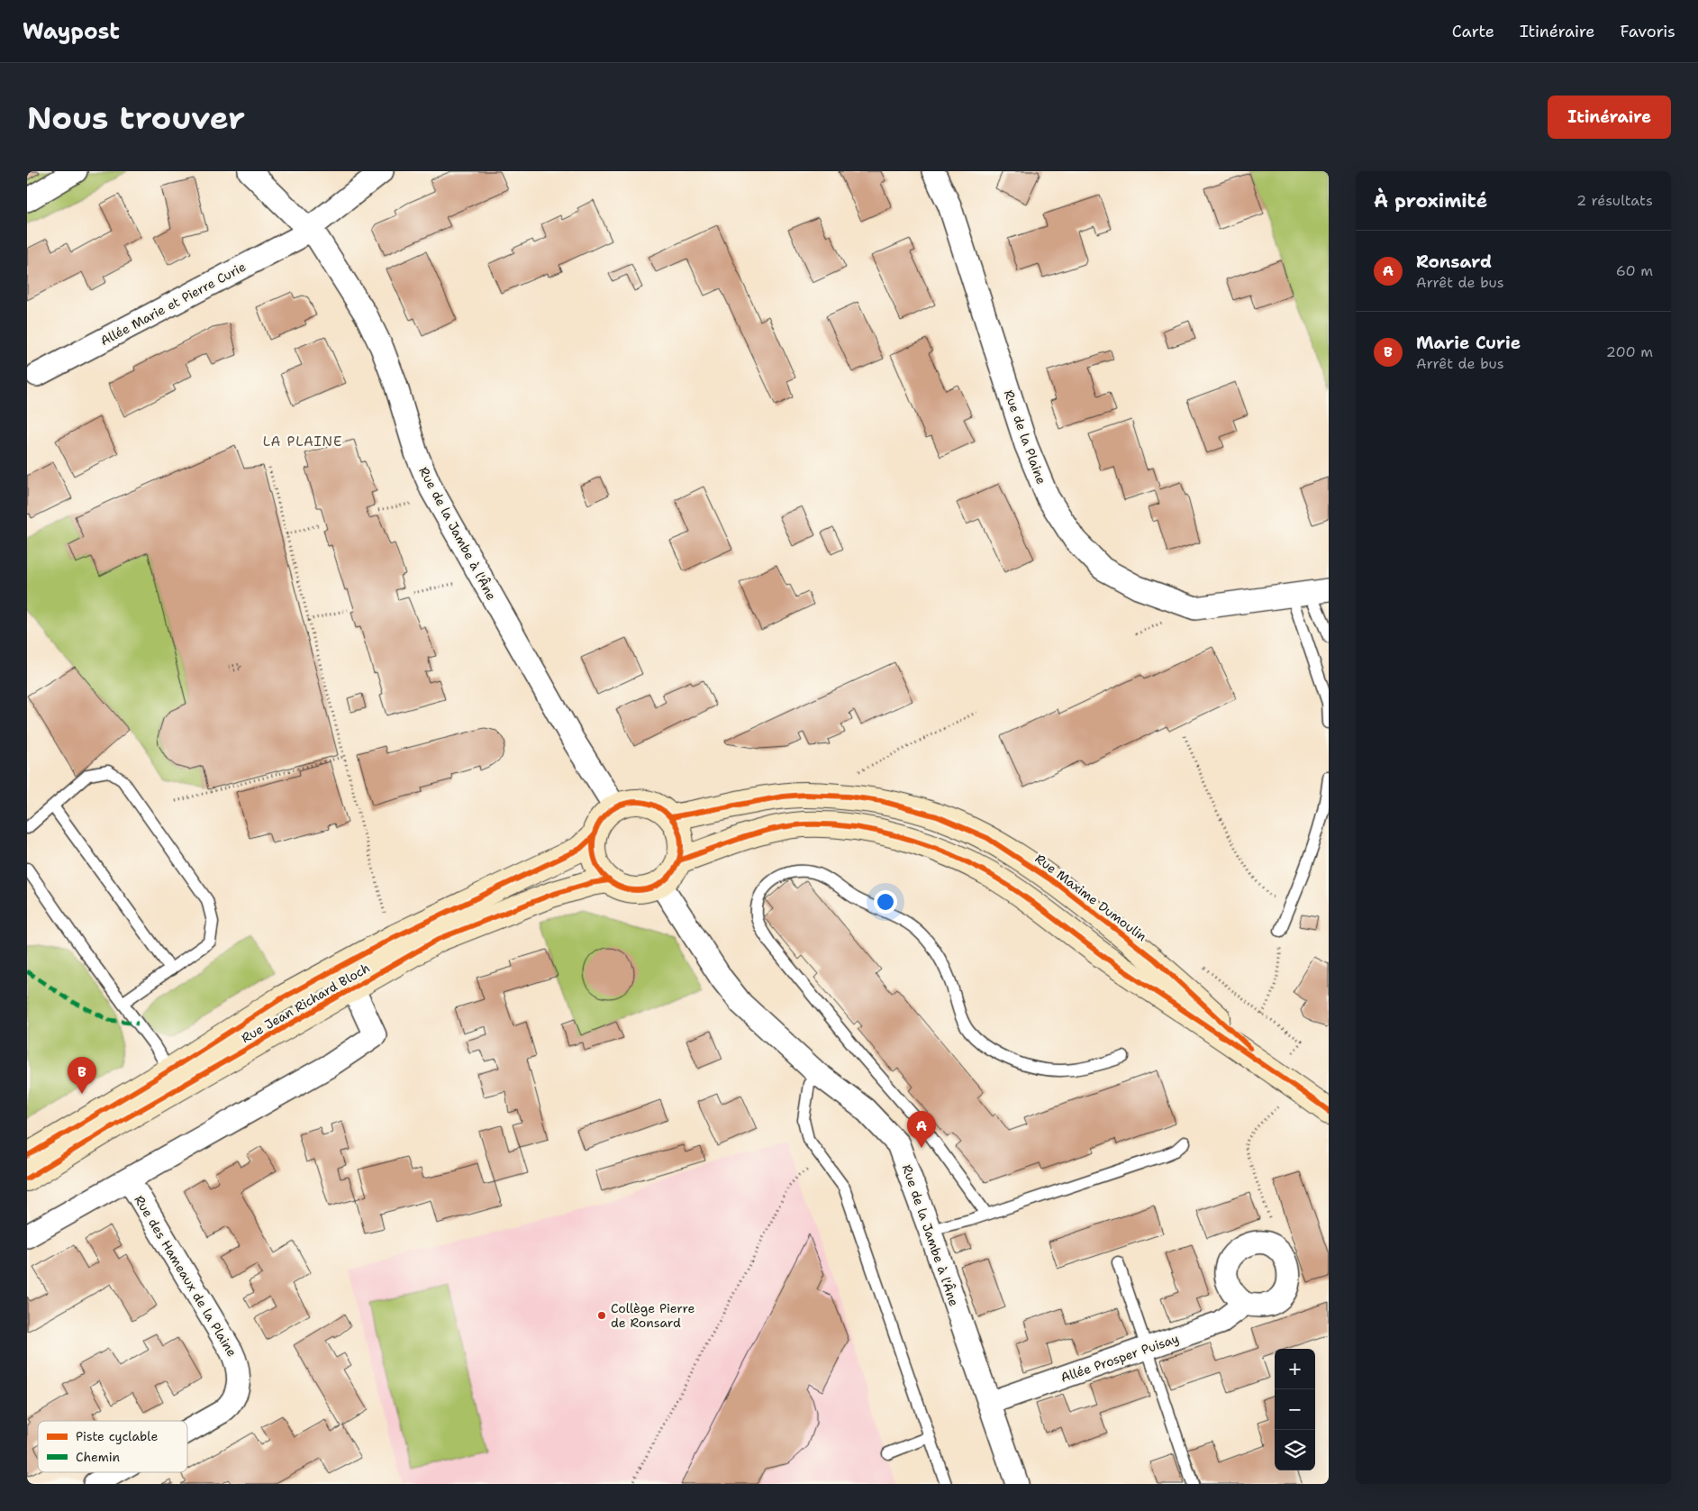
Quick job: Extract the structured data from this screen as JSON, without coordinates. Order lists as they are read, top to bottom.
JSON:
{
  "streets": {
    "street": [
      "Allée Marie et Pierre Curie",
      "Rue de la Plaine",
      "Rue de la Jambe à l'Âne",
      "Rue Maxime Dumoulin",
      "Rue Jean Richard Bloch",
      "Rue des Hameaux de la Plaine",
      "Allée Prosper Puisay"
    ]
  },
  "crossings": [
    ["Allée Marie et Pierre Curie", "Rue de la Jambe à l'Âne"],
    ["Rue de la Jambe à l'Âne", "Rue Maxime Dumoulin"],
    ["Rue de la Jambe à l'Âne", "Rue Jean Richard Bloch"],
    ["Rue de la Jambe à l'Âne", "Allée Prosper Puisay"],
    ["Rue Maxime Dumoulin", "Rue Jean Richard Bloch"],
    ["Rue Jean Richard Bloch", "Rue des Hameaux de la Plaine"]
  ],
  "districts": ["LA PLAINE"],
  "places": ["Collège Pierre de Ronsard"],
  "legend": ["Piste cyclable", "Chemin"],
  "page": {
    "header": "Waypost",
    "nav": ["Carte", "Itinéraire", "Favoris"],
    "buttons": "Itinéraire",
    "title": "Nous trouver",
    "heading": ["À proximité", "2 résultats"],
    "list": [
      {
        "mark": "A",
        "name": "Ronsard",
        "note": "Arrêt de bus",
        "value": "60 m"
      },
      {
        "mark": "B",
        "name": "Marie Curie",
        "note": "Arrêt de bus",
        "value": "200 m"
      }
    ],
    "pins": ["B", "A"],
    "map_buttons": ["+", "−"]
  }
}
